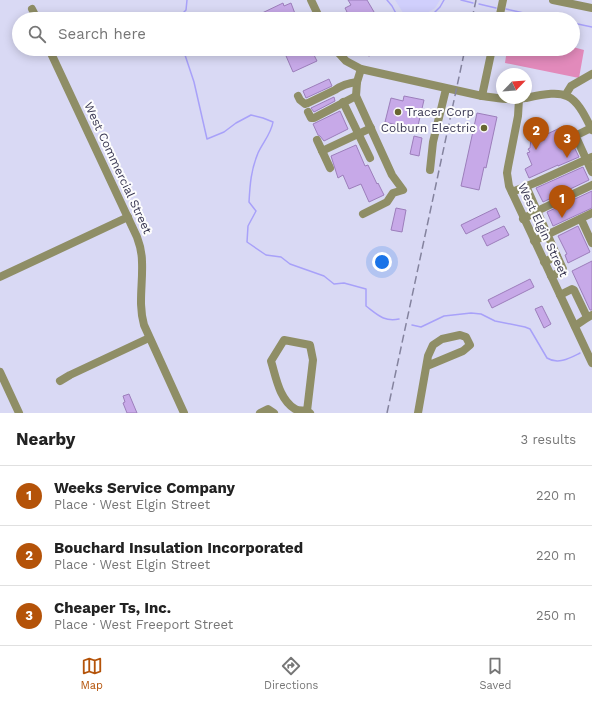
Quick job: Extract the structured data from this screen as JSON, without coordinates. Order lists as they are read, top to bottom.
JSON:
{
  "streets": {
    "street": ["West Commercial Street", "West Elgin Street"]
  },
  "places": ["Tracer Corp", "Colburn Electric"],
  "north": "top right",
  "page": {
    "search": "Search here",
    "pins": ["2", "3", "1"],
    "heading": ["Nearby", "3 results"],
    "list": [
      {
        "mark": "1",
        "name": "Weeks Service Company",
        "note": "Place · West Elgin Street",
        "value": "220 m"
      },
      {
        "mark": "2",
        "name": "Bouchard Insulation Incorporated",
        "note": "Place · West Elgin Street",
        "value": "220 m"
      },
      {
        "mark": "3",
        "name": "Cheaper Ts, Inc.",
        "note": "Place · West Freeport Street",
        "value": "250 m"
      }
    ],
    "nav": ["Map", "Directions", "Saved"]
  }
}
